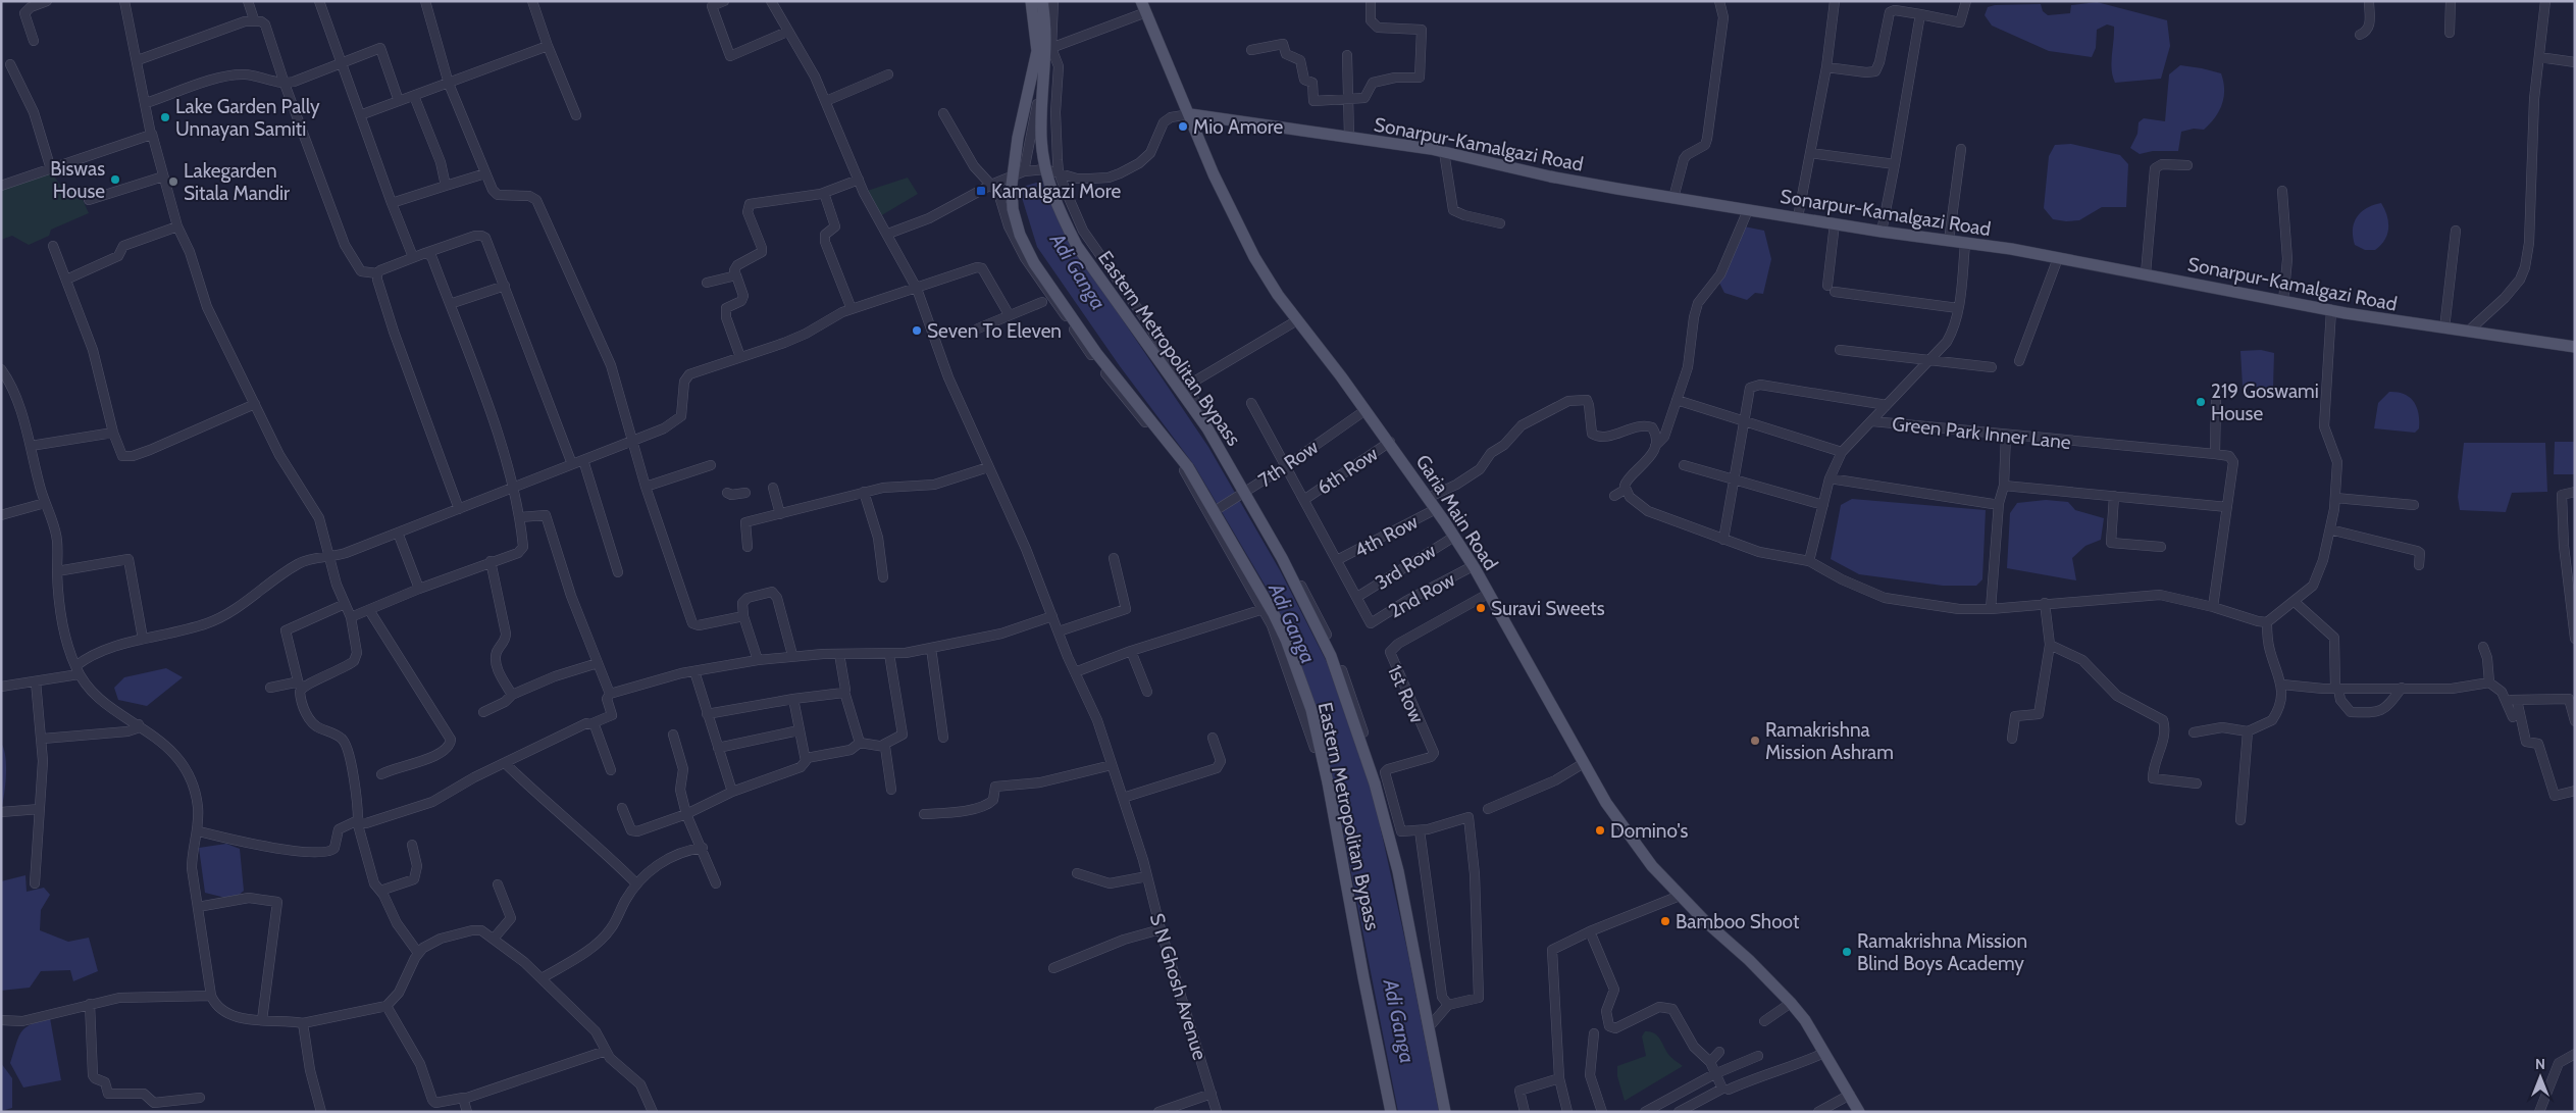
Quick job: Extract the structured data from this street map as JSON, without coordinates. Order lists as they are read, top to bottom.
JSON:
{
  "streets": {
    "main road": ["Sonarpur-Kamalgazi Road", "Eastern Metropolitan Bypass", "Garia Main Road"],
    "street": [
      "Green Park Inner Lane",
      "7th Row",
      "6th Row",
      "4th Row",
      "3rd Row",
      "2nd Row",
      "1st Row",
      "S N Ghosh Avenue"
    ]
  },
  "crossings": [
    ["Sonarpur-Kamalgazi Road", "Green Park Inner Lane"],
    ["Sonarpur-Kamalgazi Road", "Garia Main Road"],
    ["7th Row", "Garia Main Road"],
    ["6th Row", "Garia Main Road"],
    ["Garia Main Road", "4th Row"],
    ["Garia Main Road", "3rd Row"],
    ["Garia Main Road", "2nd Row"],
    ["Garia Main Road", "1st Row"],
    ["3rd Row", "2nd Row"]
  ],
  "water": ["Adi Ganga"],
  "places": {
    "other": [
      "Lake Garden Pally Unnayan Samiti",
      "Mio Amore",
      "Biswas House",
      "Lakegarden Sitala Mandir",
      "Seven To Eleven",
      "219 Goswami House",
      "Suravi Sweets",
      "Ramakrishna Mission Ashram",
      "Domino's",
      "Bamboo Shoot",
      "Ramakrishna Mission Blind Boys Academy"
    ],
    "transit": ["Kamalgazi More"]
  },
  "north": "top"
}
